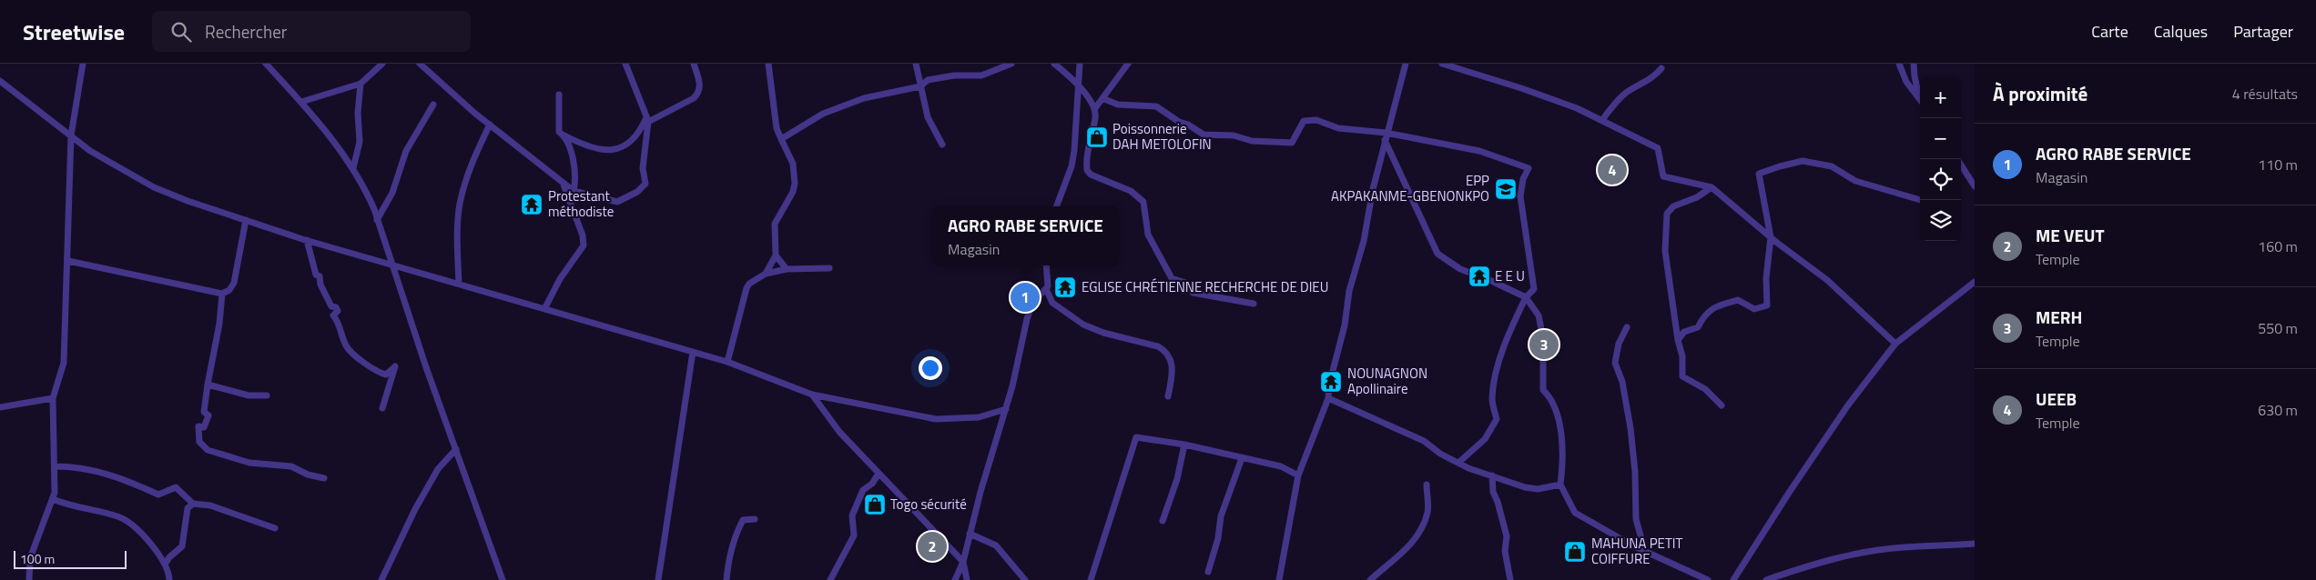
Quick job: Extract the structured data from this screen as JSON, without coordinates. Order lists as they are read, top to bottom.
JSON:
{
  "places": {
    "shop": ["Poissonnerie DAH METOLOFIN", "Togo sécurité", "MAHUNA PETIT COIFFURE"],
    "school or university": ["EPP AKPAKANME-GBENONKPO"],
    "temple": [
      "Protestant méthodiste",
      "E E U",
      "EGLISE CHRÉTIENNE RECHERCHE DE DIEU",
      "NOUNAGNON Apollinaire"
    ]
  },
  "scale_bar": "100 m",
  "page": {
    "header": "Streetwise",
    "search": "Rechercher",
    "nav": ["Carte", "Calques", "Partager"],
    "heading": ["À proximité", "4 résultats"],
    "map_buttons": ["+", "−"],
    "list": [
      {
        "mark": "1",
        "name": "AGRO RABE SERVICE",
        "note": "Magasin",
        "value": "110 m"
      },
      {
        "mark": "2",
        "name": "ME VEUT",
        "note": "Temple",
        "value": "160 m"
      },
      {
        "mark": "3",
        "name": "MERH",
        "note": "Temple",
        "value": "550 m"
      },
      {
        "mark": "4",
        "name": "UEEB",
        "note": "Temple",
        "value": "630 m"
      }
    ],
    "pins": [
      "4",
      "1",
      "3",
      "2"
    ],
    "popup": ["AGRO RABE SERVICE", "Magasin"],
    "scale": "100 m"
  }
}
